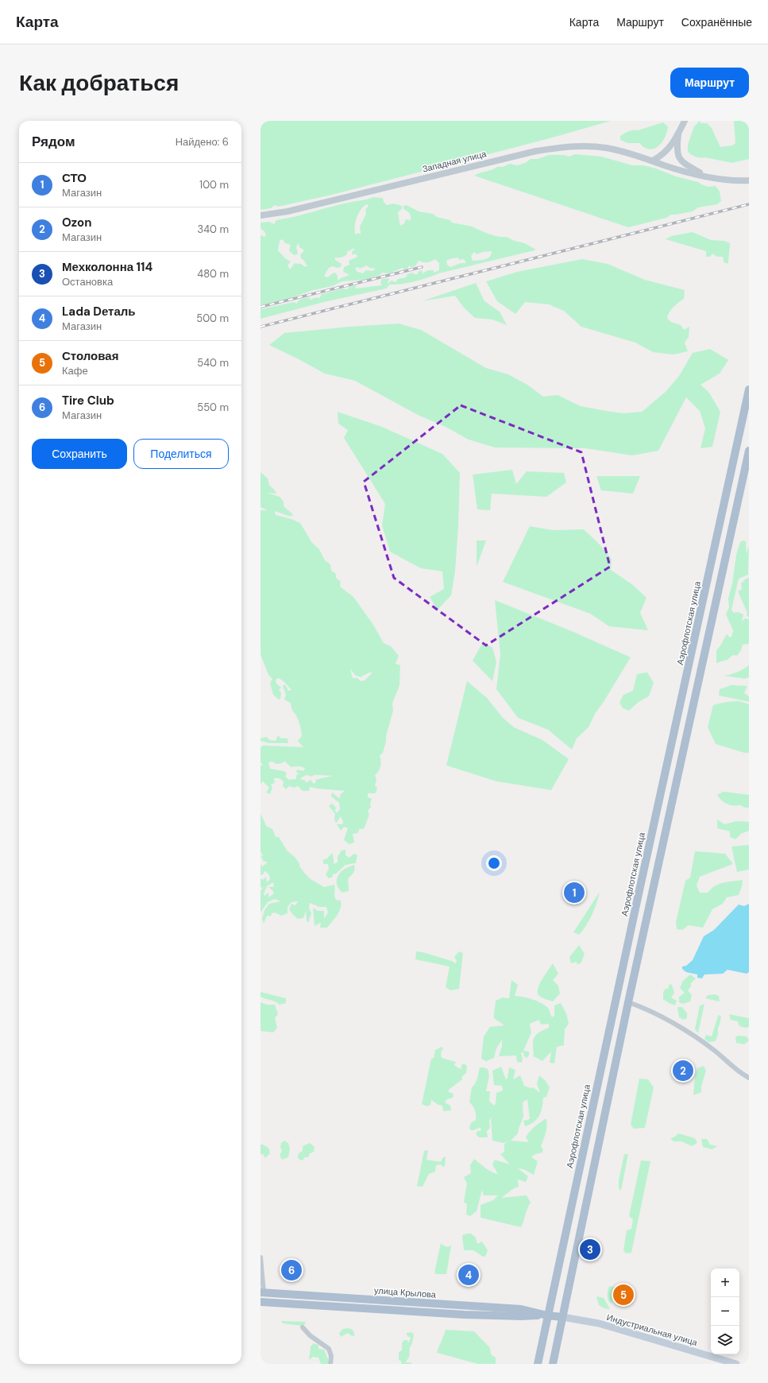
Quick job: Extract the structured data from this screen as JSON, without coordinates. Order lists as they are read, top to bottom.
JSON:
{
  "streets": {
    "main road": ["Аэрофлотская улица", "улица Крылова", "Индустриальная улица"],
    "street": ["Западная улица"]
  },
  "crossings": [
    ["Аэрофлотская улица", "улица Крылова"],
    ["улица Крылова", "Индустриальная улица"]
  ],
  "page": {
    "header": "Карта",
    "nav": ["Карта", "Маршрут", "Сохранённые"],
    "buttons": [
      "Маршрут",
      ["Сохранить", "Поделиться"]
    ],
    "title": "Как добраться",
    "heading": ["Рядом", "Найдено: 6"],
    "list": [
      {
        "mark": "1",
        "name": "СТО",
        "note": "Магазин",
        "value": "100 m"
      },
      {
        "mark": "2",
        "name": "Ozon",
        "note": "Магазин",
        "value": "340 m"
      },
      {
        "mark": "3",
        "name": "Мехколонна 114",
        "note": "Остановка",
        "value": "480 m"
      },
      {
        "mark": "4",
        "name": "Lada Dеталь",
        "note": "Магазин",
        "value": "500 m"
      },
      {
        "mark": "5",
        "name": "Столовая",
        "note": "Кафе",
        "value": "540 m"
      },
      {
        "mark": "6",
        "name": "Tire Club",
        "note": "Магазин",
        "value": "550 m"
      }
    ],
    "pins": [
      "1",
      "2",
      "3",
      "6",
      "4",
      "5"
    ],
    "map_buttons": ["+", "−"]
  }
}
